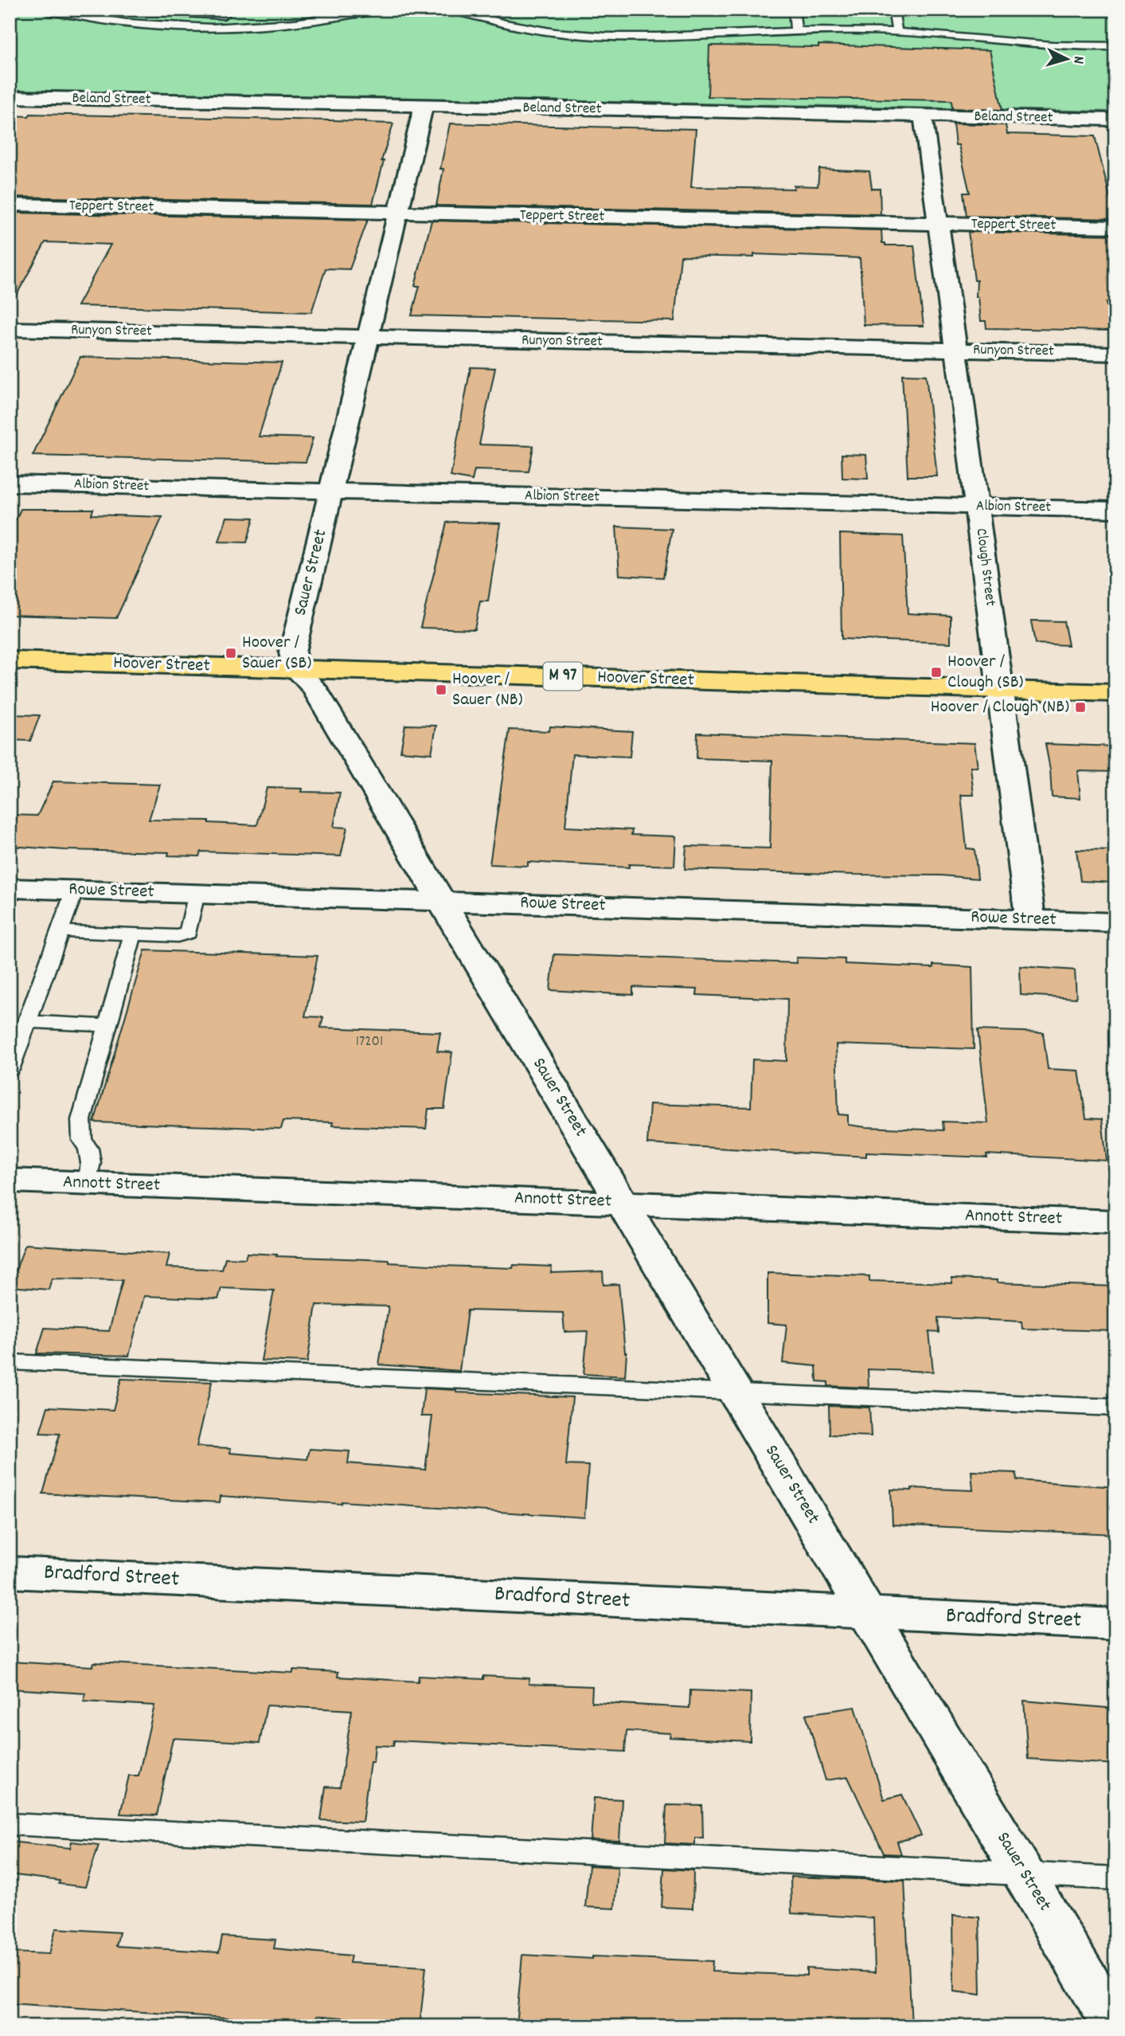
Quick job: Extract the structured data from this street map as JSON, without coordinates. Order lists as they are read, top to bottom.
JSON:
{
  "streets": {
    "main road": ["Hoover Street", "M 97"],
    "street": [
      "Beland Street",
      "Teppert Street",
      "Runyon Street",
      "Albion Street",
      "Clough Street",
      "Sauer Street",
      "Rowe Street",
      "Annott Street",
      "Bradford Street"
    ]
  },
  "crossings": [
    ["Beland Street", "Clough Street"],
    ["Beland Street", "Sauer Street"],
    ["Teppert Street", "Clough Street"],
    ["Teppert Street", "Sauer Street"],
    ["Runyon Street", "Clough Street"],
    ["Runyon Street", "Sauer Street"],
    ["Albion Street", "Clough Street"],
    ["Albion Street", "Sauer Street"],
    ["Clough Street", "Hoover Street"],
    ["Clough Street", "Rowe Street"],
    ["Sauer Street", "Hoover Street"],
    ["Sauer Street", "Rowe Street"],
    ["Sauer Street", "Annott Street"],
    ["Sauer Street", "Bradford Street"]
  ],
  "places": {
    "transit": [
      "Hoover / Sauer (SB)",
      "Hoover / Clough (SB)",
      "Hoover / Sauer (NB)",
      "Hoover / Clough (NB)"
    ]
  },
  "house_numbers": ["17201"],
  "north": "right"
}
